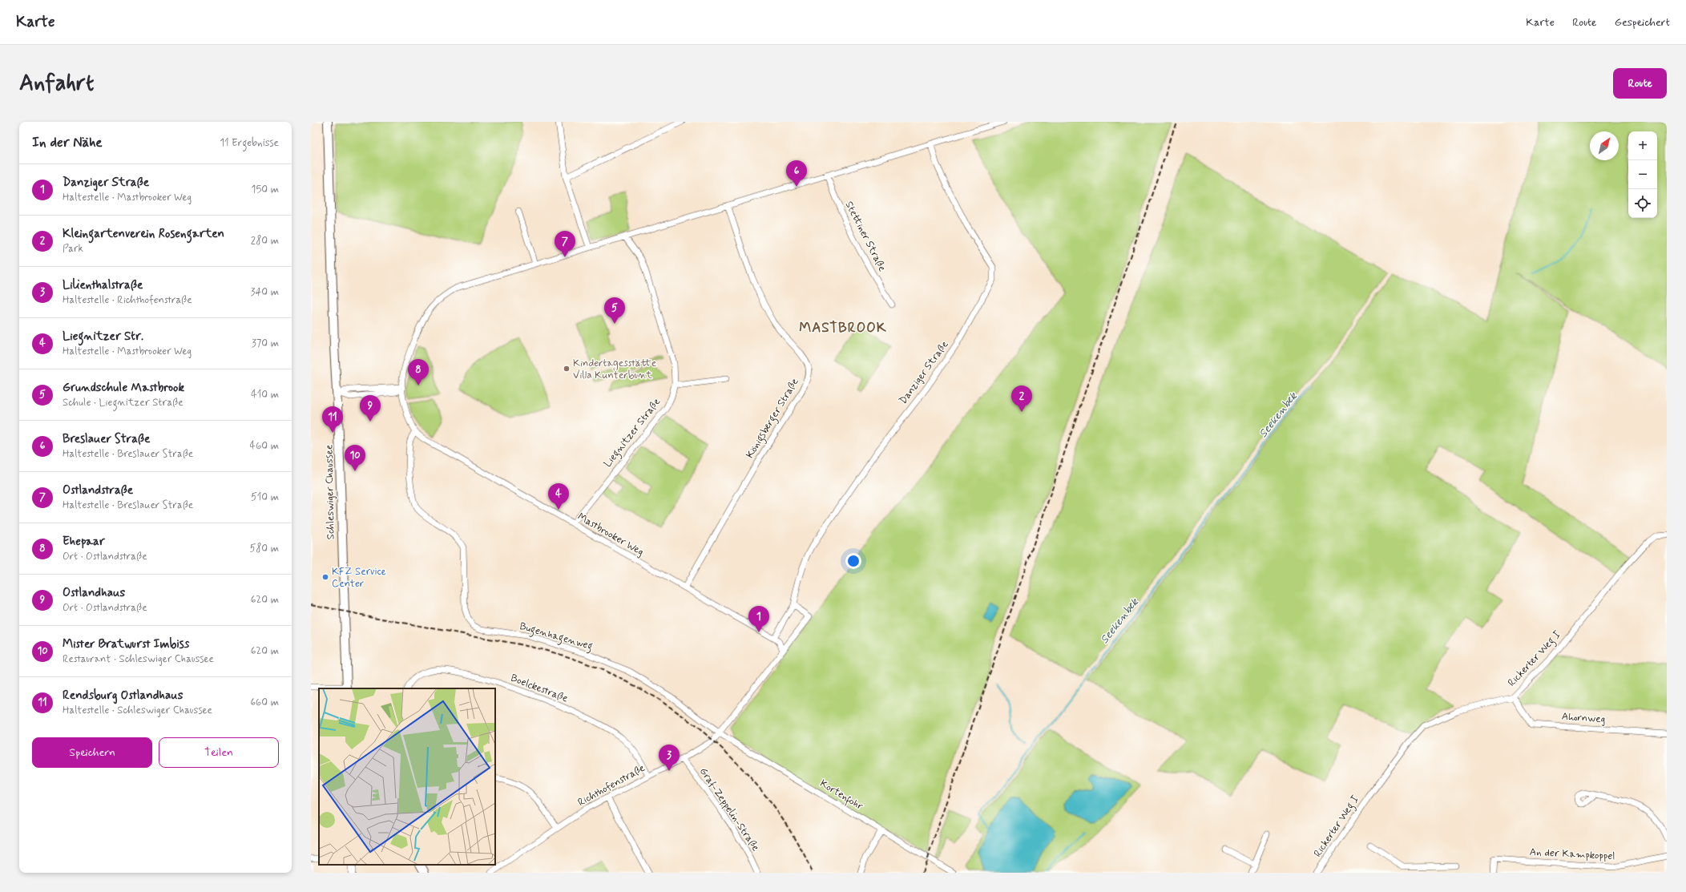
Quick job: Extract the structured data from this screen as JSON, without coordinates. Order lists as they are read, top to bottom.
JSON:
{
  "streets": {
    "main road": ["Schleswiger Chaussee"],
    "street": [
      "Stettiner Straße",
      "Danziger Straße",
      "Königsberger Straße",
      "Liegnitzer Straße",
      "Mastbrooker Weg",
      "Bugenhagenweg",
      "Rickerter Weg I",
      "Boelckestraße",
      "Ahornweg",
      "Richthofenstraße",
      "Kortenfohr",
      "Graf-Zeppelin-Straße",
      "An der Kampkoppel"
    ]
  },
  "crossings": [
    ["Danziger Straße", "Mastbrooker Weg"],
    ["Königsberger Straße", "Mastbrooker Weg"],
    ["Liegnitzer Straße", "Mastbrooker Weg"],
    ["Mastbrooker Weg", "Bugenhagenweg"],
    ["Mastbrooker Weg", "Richthofenstraße"],
    ["Bugenhagenweg", "Richthofenstraße"],
    ["Bugenhagenweg", "Kortenfohr"],
    ["Rickerter Weg I", "Ahornweg"],
    ["Boelckestraße", "Richthofenstraße"],
    ["Richthofenstraße", "Kortenfohr"],
    ["Richthofenstraße", "Graf-Zeppelin-Straße"]
  ],
  "districts": ["MASTBROOK"],
  "water": ["Seekenbek"],
  "places": ["Kindertagesstätte Villa Kunterbunt", "KFZ Service Center"],
  "north": "top right",
  "page": {
    "header": "Karte",
    "nav": ["Karte", "Route", "Gespeichert"],
    "buttons": [
      "Route",
      ["Speichern", "Teilen"]
    ],
    "title": "Anfahrt",
    "heading": ["In der Nähe", "11 Ergebnisse"],
    "map_buttons": ["+", "−"],
    "pins": [
      "6",
      "7",
      "5",
      "8",
      "2",
      "9",
      "11",
      "10",
      "4",
      "1",
      "3"
    ],
    "list": [
      {
        "mark": "1",
        "name": "Danziger Straße",
        "note": "Haltestelle · Mastbrooker Weg",
        "value": "150 m"
      },
      {
        "mark": "2",
        "name": "Kleingartenverein Rosengarten",
        "note": "Park",
        "value": "280 m"
      },
      {
        "mark": "3",
        "name": "Lilienthalstraße",
        "note": "Haltestelle · Richthofenstraße",
        "value": "340 m"
      },
      {
        "mark": "4",
        "name": "Liegnitzer Str.",
        "note": "Haltestelle · Mastbrooker Weg",
        "value": "370 m"
      },
      {
        "mark": "5",
        "name": "Grundschule Mastbrook",
        "note": "Schule · Liegnitzer Straße",
        "value": "410 m"
      },
      {
        "mark": "6",
        "name": "Breslauer Straße",
        "note": "Haltestelle · Breslauer Straße",
        "value": "460 m"
      },
      {
        "mark": "7",
        "name": "Ostlandstraße",
        "note": "Haltestelle · Breslauer Straße",
        "value": "510 m"
      },
      {
        "mark": "8",
        "name": "Ehepaar",
        "note": "Ort · Ostlandstraße",
        "value": "580 m"
      },
      {
        "mark": "9",
        "name": "Ostlandhaus",
        "note": "Ort · Ostlandstraße",
        "value": "620 m"
      },
      {
        "mark": "10",
        "name": "Mister Bratwurst Imbiss",
        "note": "Restaurant · Schleswiger Chaussee",
        "value": "620 m"
      },
      {
        "mark": "11",
        "name": "Rendsburg Ostlandhaus",
        "note": "Haltestelle · Schleswiger Chaussee",
        "value": "660 m"
      }
    ]
  }
}
